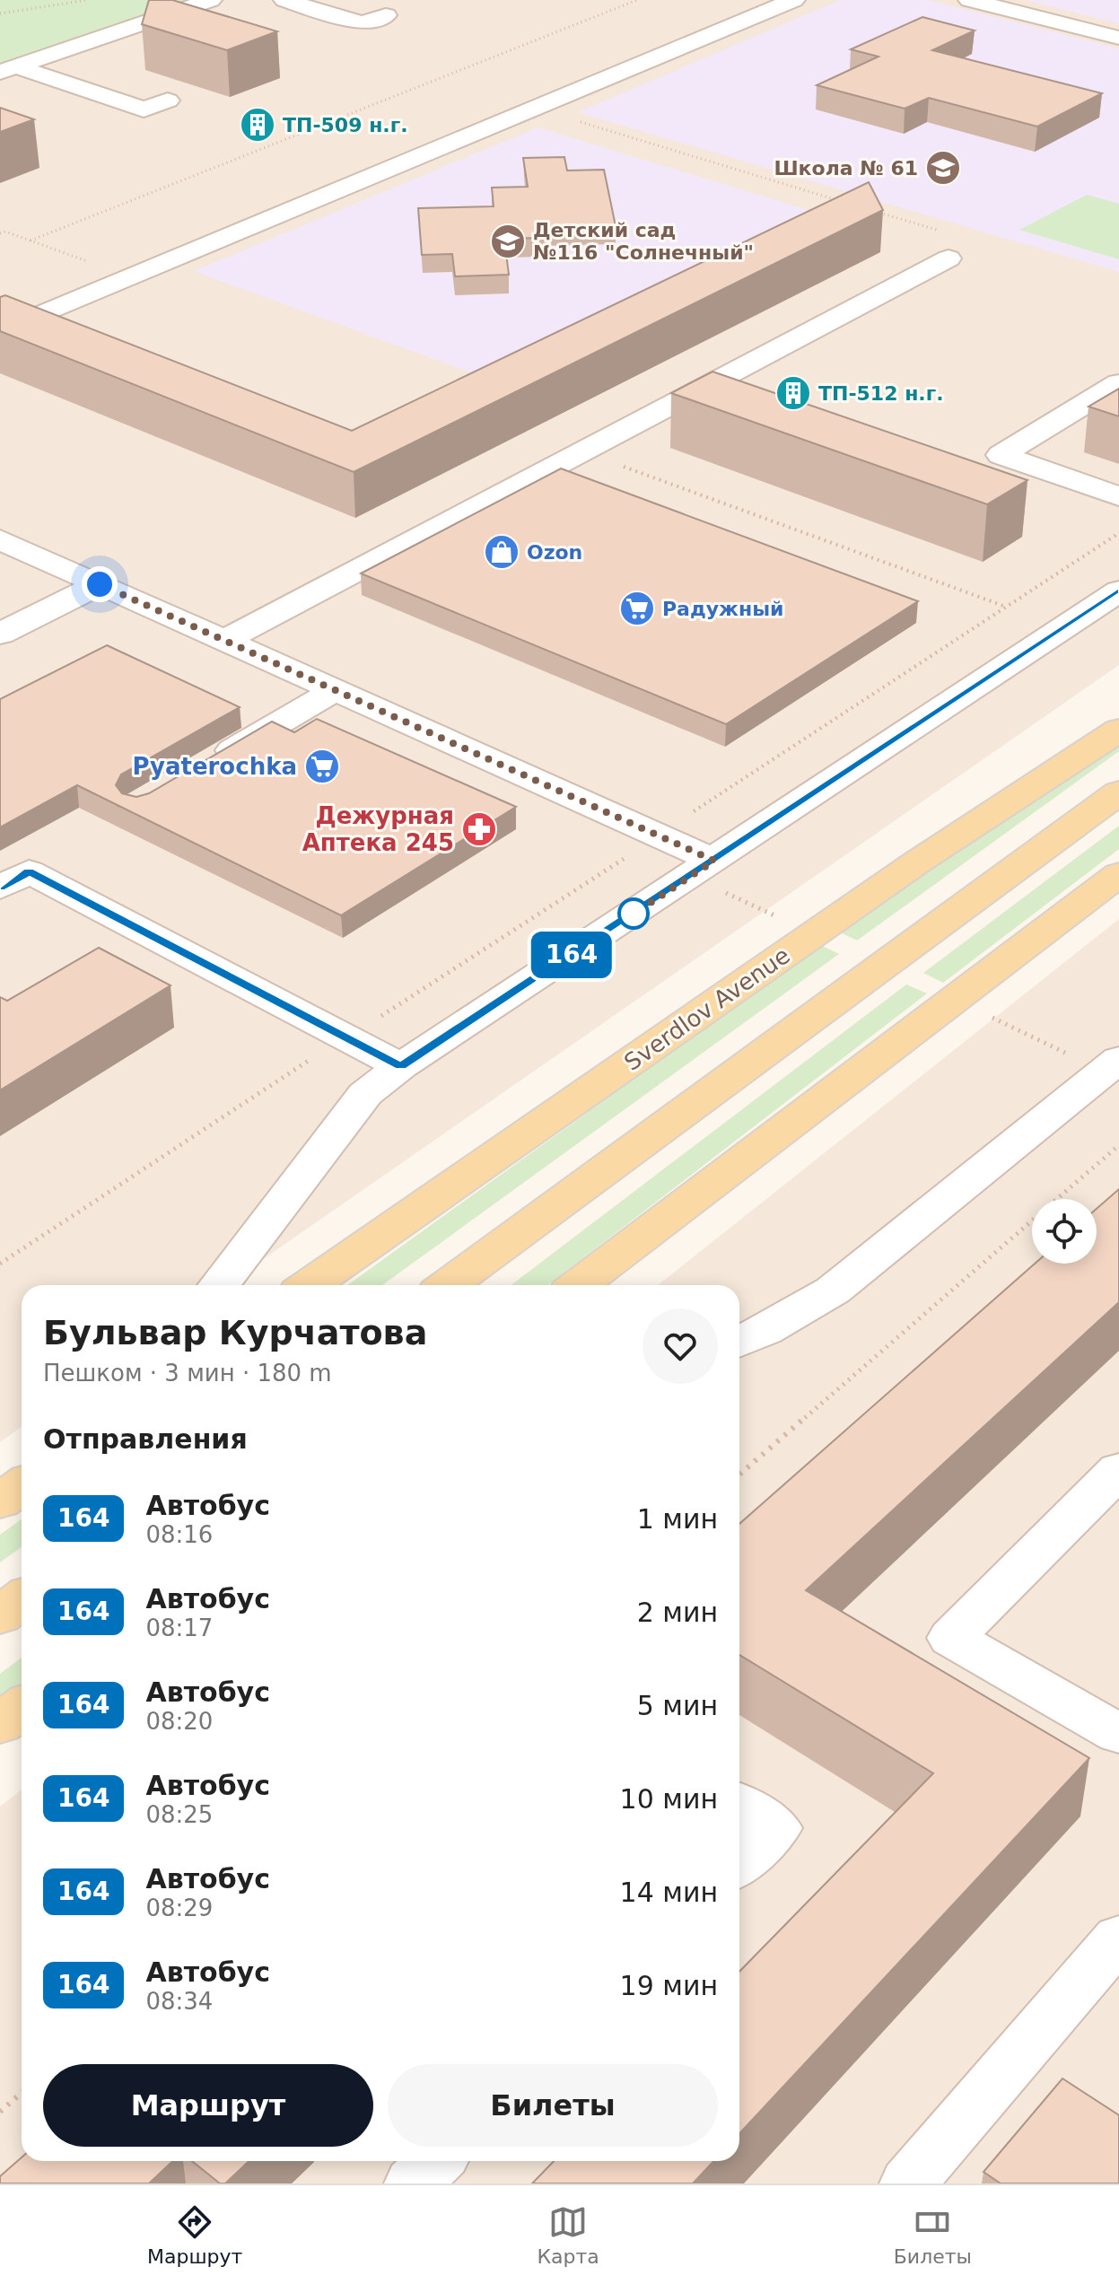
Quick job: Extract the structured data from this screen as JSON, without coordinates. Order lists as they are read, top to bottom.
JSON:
{
  "streets": {
    "main road": ["Sverdlov Avenue"]
  },
  "places": {
    "building": ["ТП-509 н.г.", "ТП-512 н.г."],
    "school or university": ["Школа № 61", "Детский сад №116 \"Солнечный\""],
    "shop": ["Ozon"],
    "supermarket": ["Радужный", "Pyaterochka"],
    "pharmacy": ["Дежурная Аптека 245"]
  },
  "lines": ["bus line 164"],
  "page": {
    "on_map": "164",
    "heading": [
      ["Бульвар Курчатова", "Пешком · 3 мин · 180 m"],
      "Отправления"
    ],
    "list": [
      {
        "mark": "164",
        "name": "Автобус",
        "note": "08:16",
        "value": "1 мин"
      },
      {
        "mark": "164",
        "name": "Автобус",
        "note": "08:17",
        "value": "2 мин"
      },
      {
        "mark": "164",
        "name": "Автобус",
        "note": "08:20",
        "value": "5 мин"
      },
      {
        "mark": "164",
        "name": "Автобус",
        "note": "08:25",
        "value": "10 мин"
      },
      {
        "mark": "164",
        "name": "Автобус",
        "note": "08:29",
        "value": "14 мин"
      },
      {
        "mark": "164",
        "name": "Автобус",
        "note": "08:34",
        "value": "19 мин"
      }
    ],
    "buttons": ["Маршрут", "Билеты"],
    "tabs": ["Маршрут", "Карта", "Билеты"]
  }
}
